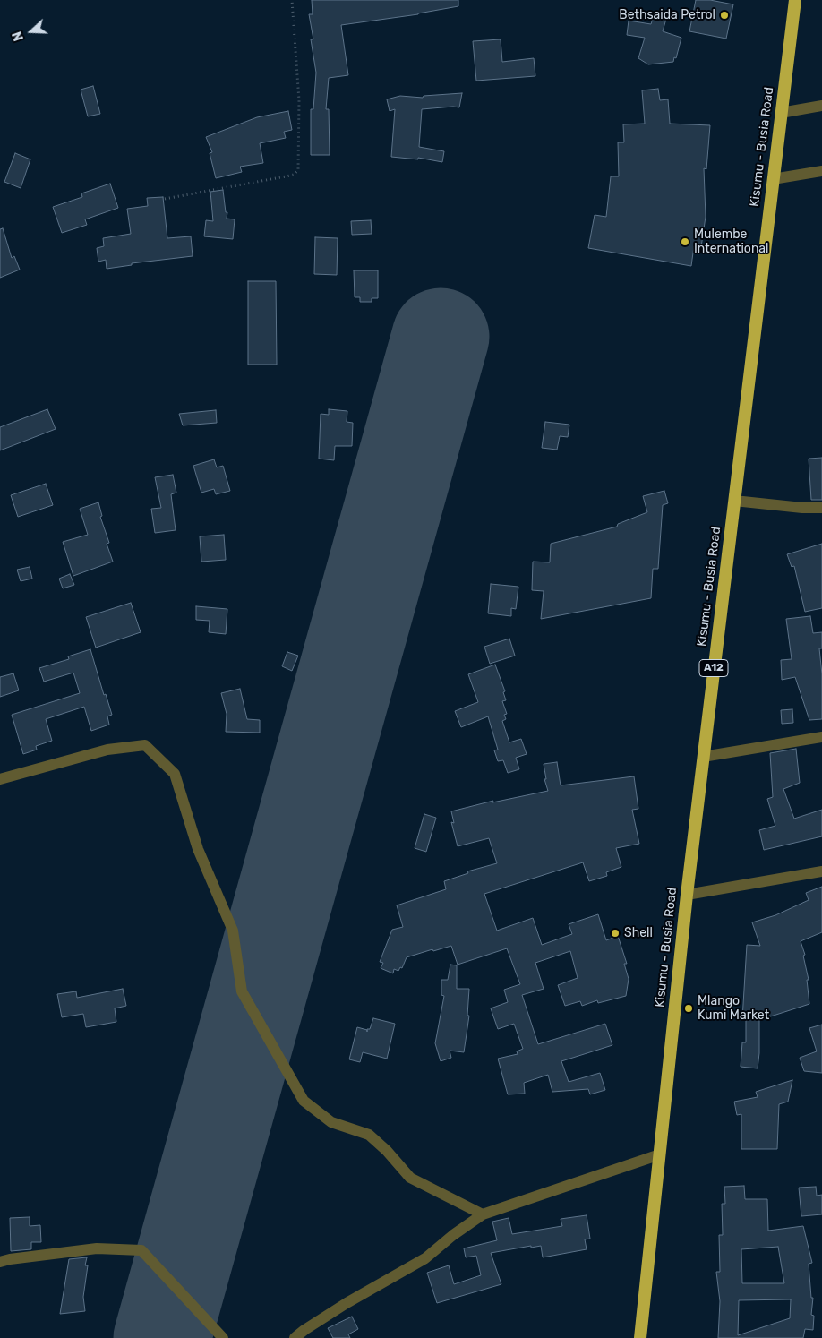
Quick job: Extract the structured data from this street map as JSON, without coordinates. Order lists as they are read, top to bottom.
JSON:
{
  "streets": {
    "highway": ["Kisumu - Busia Road", "A12"]
  },
  "places": [
    "Bethsaida Petrol",
    "Mulembe International",
    "Shell",
    "Mlango Kumi Market"
  ],
  "north": "left"
}
